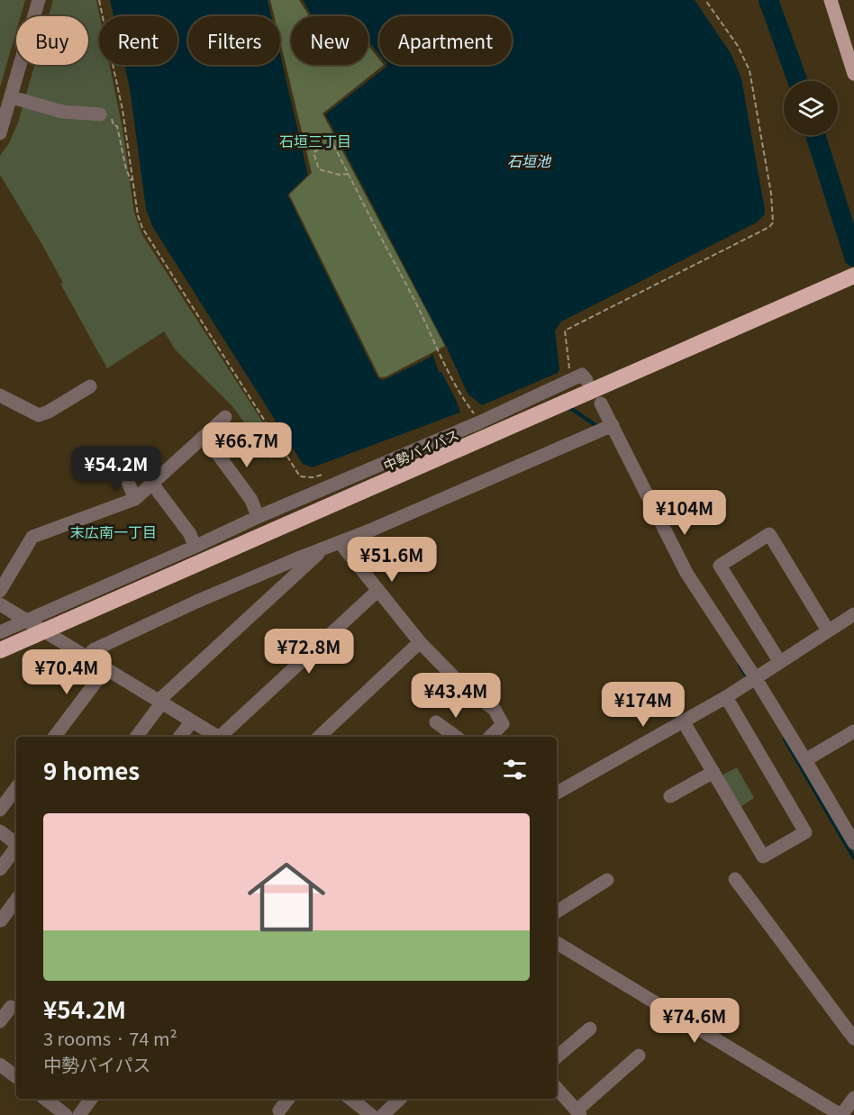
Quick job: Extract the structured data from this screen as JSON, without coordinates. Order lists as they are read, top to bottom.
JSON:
{
  "streets": {
    "highway": ["中勢バイパス"]
  },
  "districts": ["石垣三丁目", "末広南一丁目"],
  "water": ["石垣池"],
  "page": {
    "chip": [
      "Buy",
      "Rent",
      "Filters",
      "New",
      "Apartment"
    ],
    "price": [
      "¥66.7M",
      "¥54.2M",
      "¥104M",
      "¥51.6M",
      "¥72.8M",
      "¥70.4M",
      "¥43.4M",
      "¥174M",
      "¥74.6M"
    ],
    "heading": "9 homes",
    "list": [
      {
        "name": "¥54.2M",
        "note": "3 rooms · 74 m² · 中勢バイパス"
      }
    ]
  }
}
